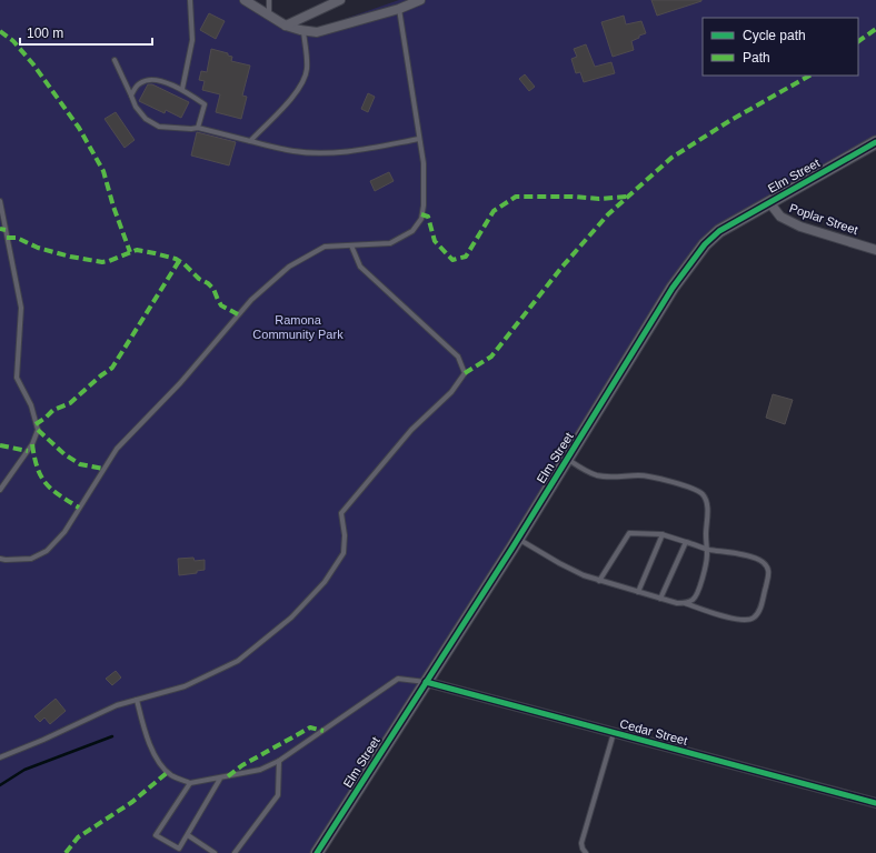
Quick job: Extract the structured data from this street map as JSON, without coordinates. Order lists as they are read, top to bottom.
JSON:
{
  "streets": {
    "street": ["Elm Street", "Poplar Street", "Cedar Street"]
  },
  "crossings": [
    ["Elm Street", "Poplar Street"],
    ["Elm Street", "Cedar Street"]
  ],
  "parks": ["Ramona Community Park"],
  "legend": ["Cycle path", "Path"],
  "scale_bar": "100 m"
}
